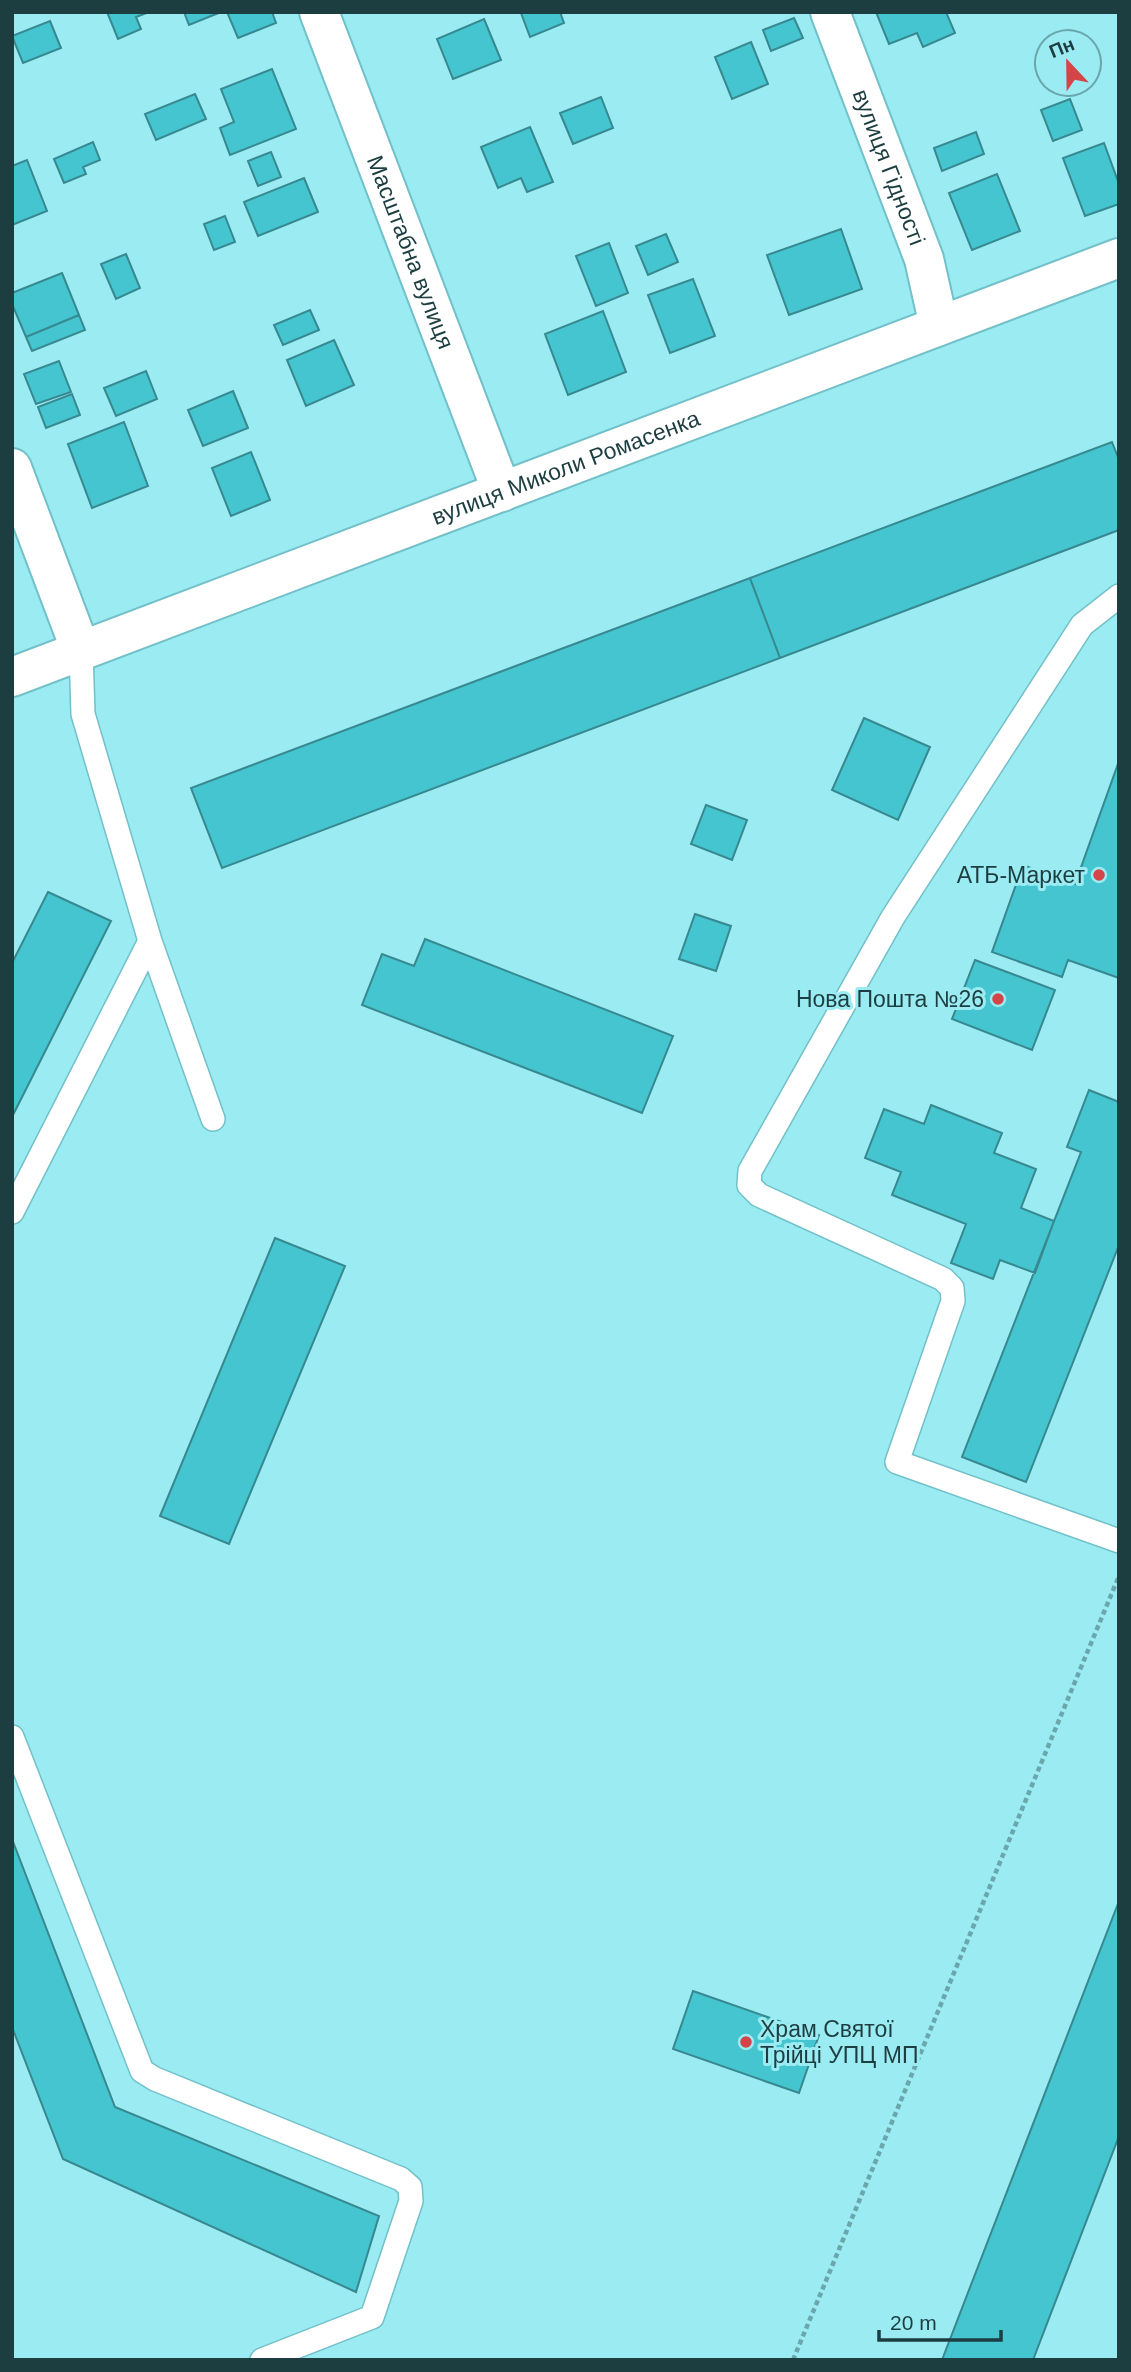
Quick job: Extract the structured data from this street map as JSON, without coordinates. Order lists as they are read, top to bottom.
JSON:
{
  "streets": {
    "street": ["вулиця Гідності", "Масштабна вулиця", "вулиця Миколи Ромасенка"]
  },
  "crossings": [
    ["вулиця Гідності", "вулиця Миколи Ромасенка"],
    ["Масштабна вулиця", "вулиця Миколи Ромасенка"]
  ],
  "places": ["АТБ-Маркет", "Нова Пошта №26", "Храм Святої Трійці УПЦ МП"],
  "scale_bar": "20 m",
  "north": "top"
}
